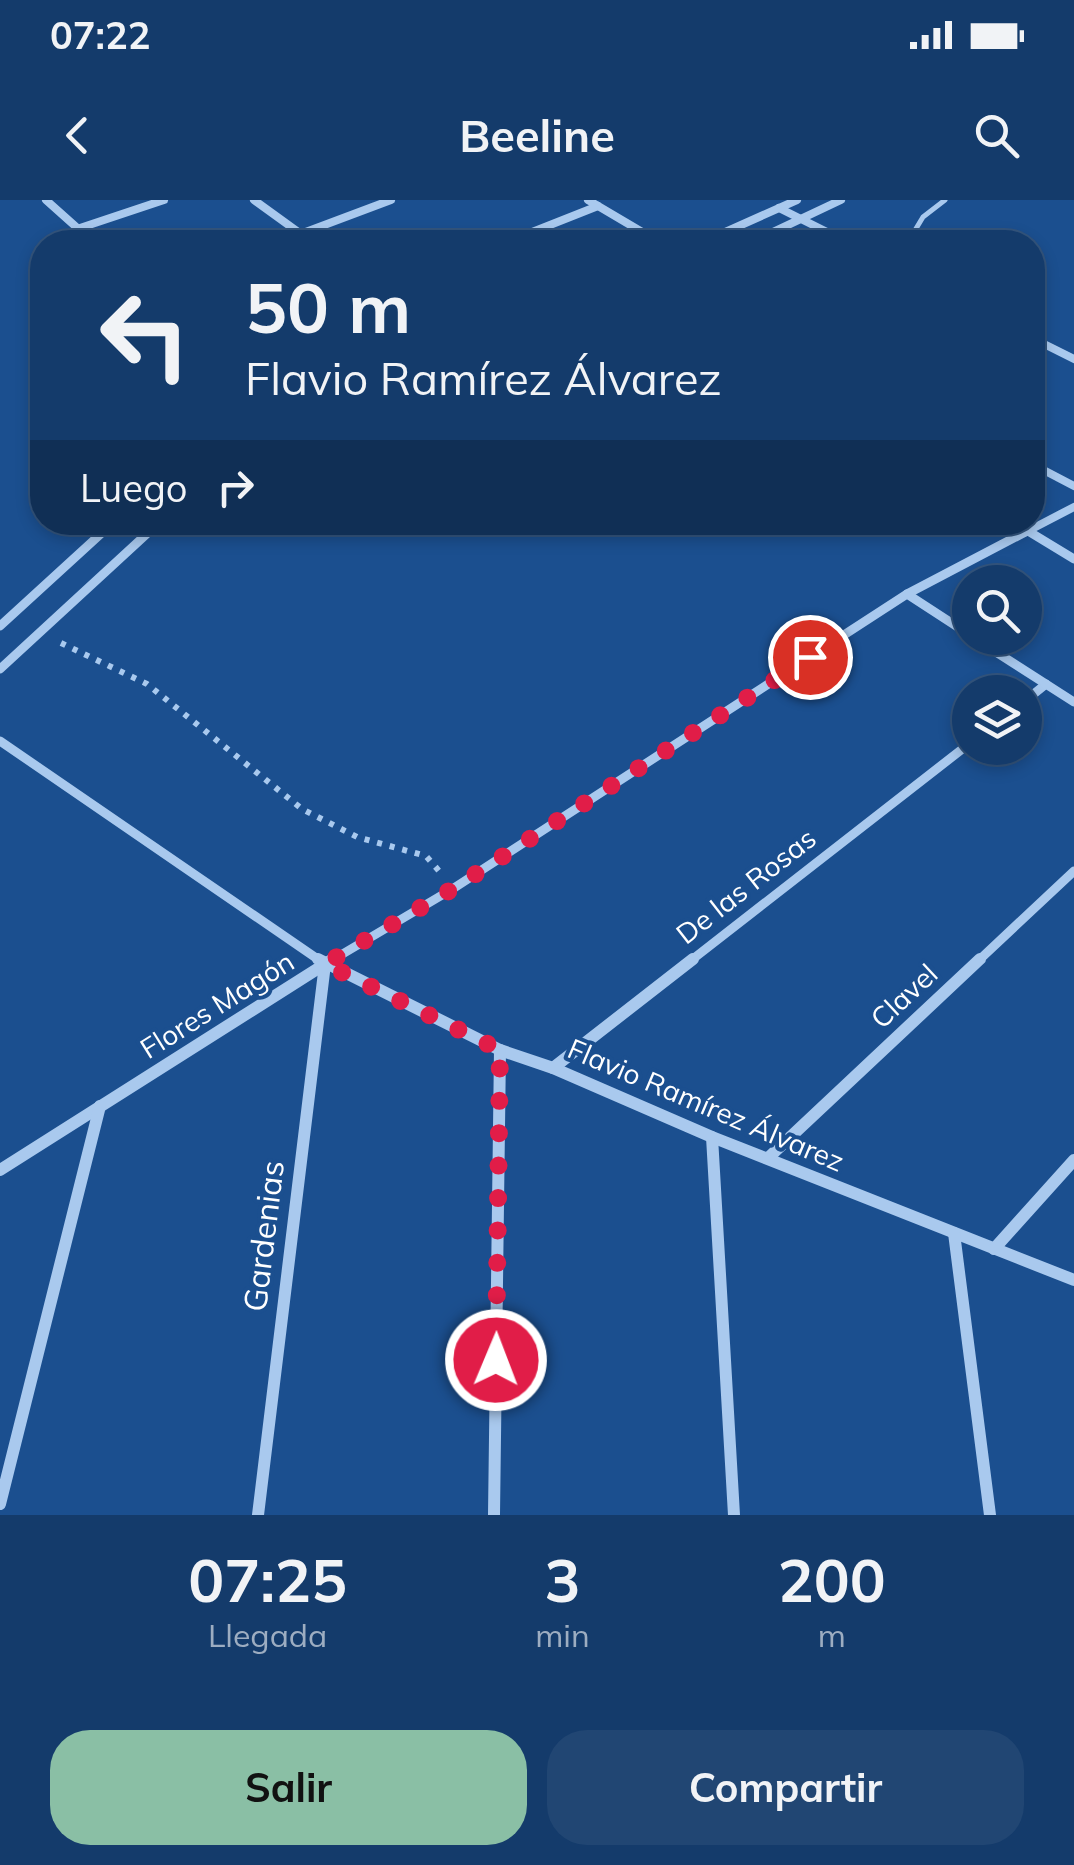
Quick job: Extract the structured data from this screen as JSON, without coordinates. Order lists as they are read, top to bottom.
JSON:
{
  "streets": {
    "street": [
      "De las Rosas",
      "Clavel",
      "Flores Magón",
      "Flavio Ramírez Álvarez",
      "Gardenias"
    ]
  },
  "crossings": [
    ["De las Rosas", "Flavio Ramírez Álvarez"],
    ["Clavel", "Flavio Ramírez Álvarez"],
    ["Flores Magón", "Flavio Ramírez Álvarez"],
    ["Flores Magón", "Gardenias"],
    ["Flavio Ramírez Álvarez", "Gardenias"]
  ],
  "page": {
    "status": "07:22",
    "header": "Beeline",
    "turn": ["50 m", "Flavio Ramírez Álvarez"],
    "then": "Luego",
    "eta": [
      "07:25",
      "Llegada",
      "3",
      "min",
      "200",
      "m"
    ],
    "buttons": ["Salir", "Compartir"]
  }
}
